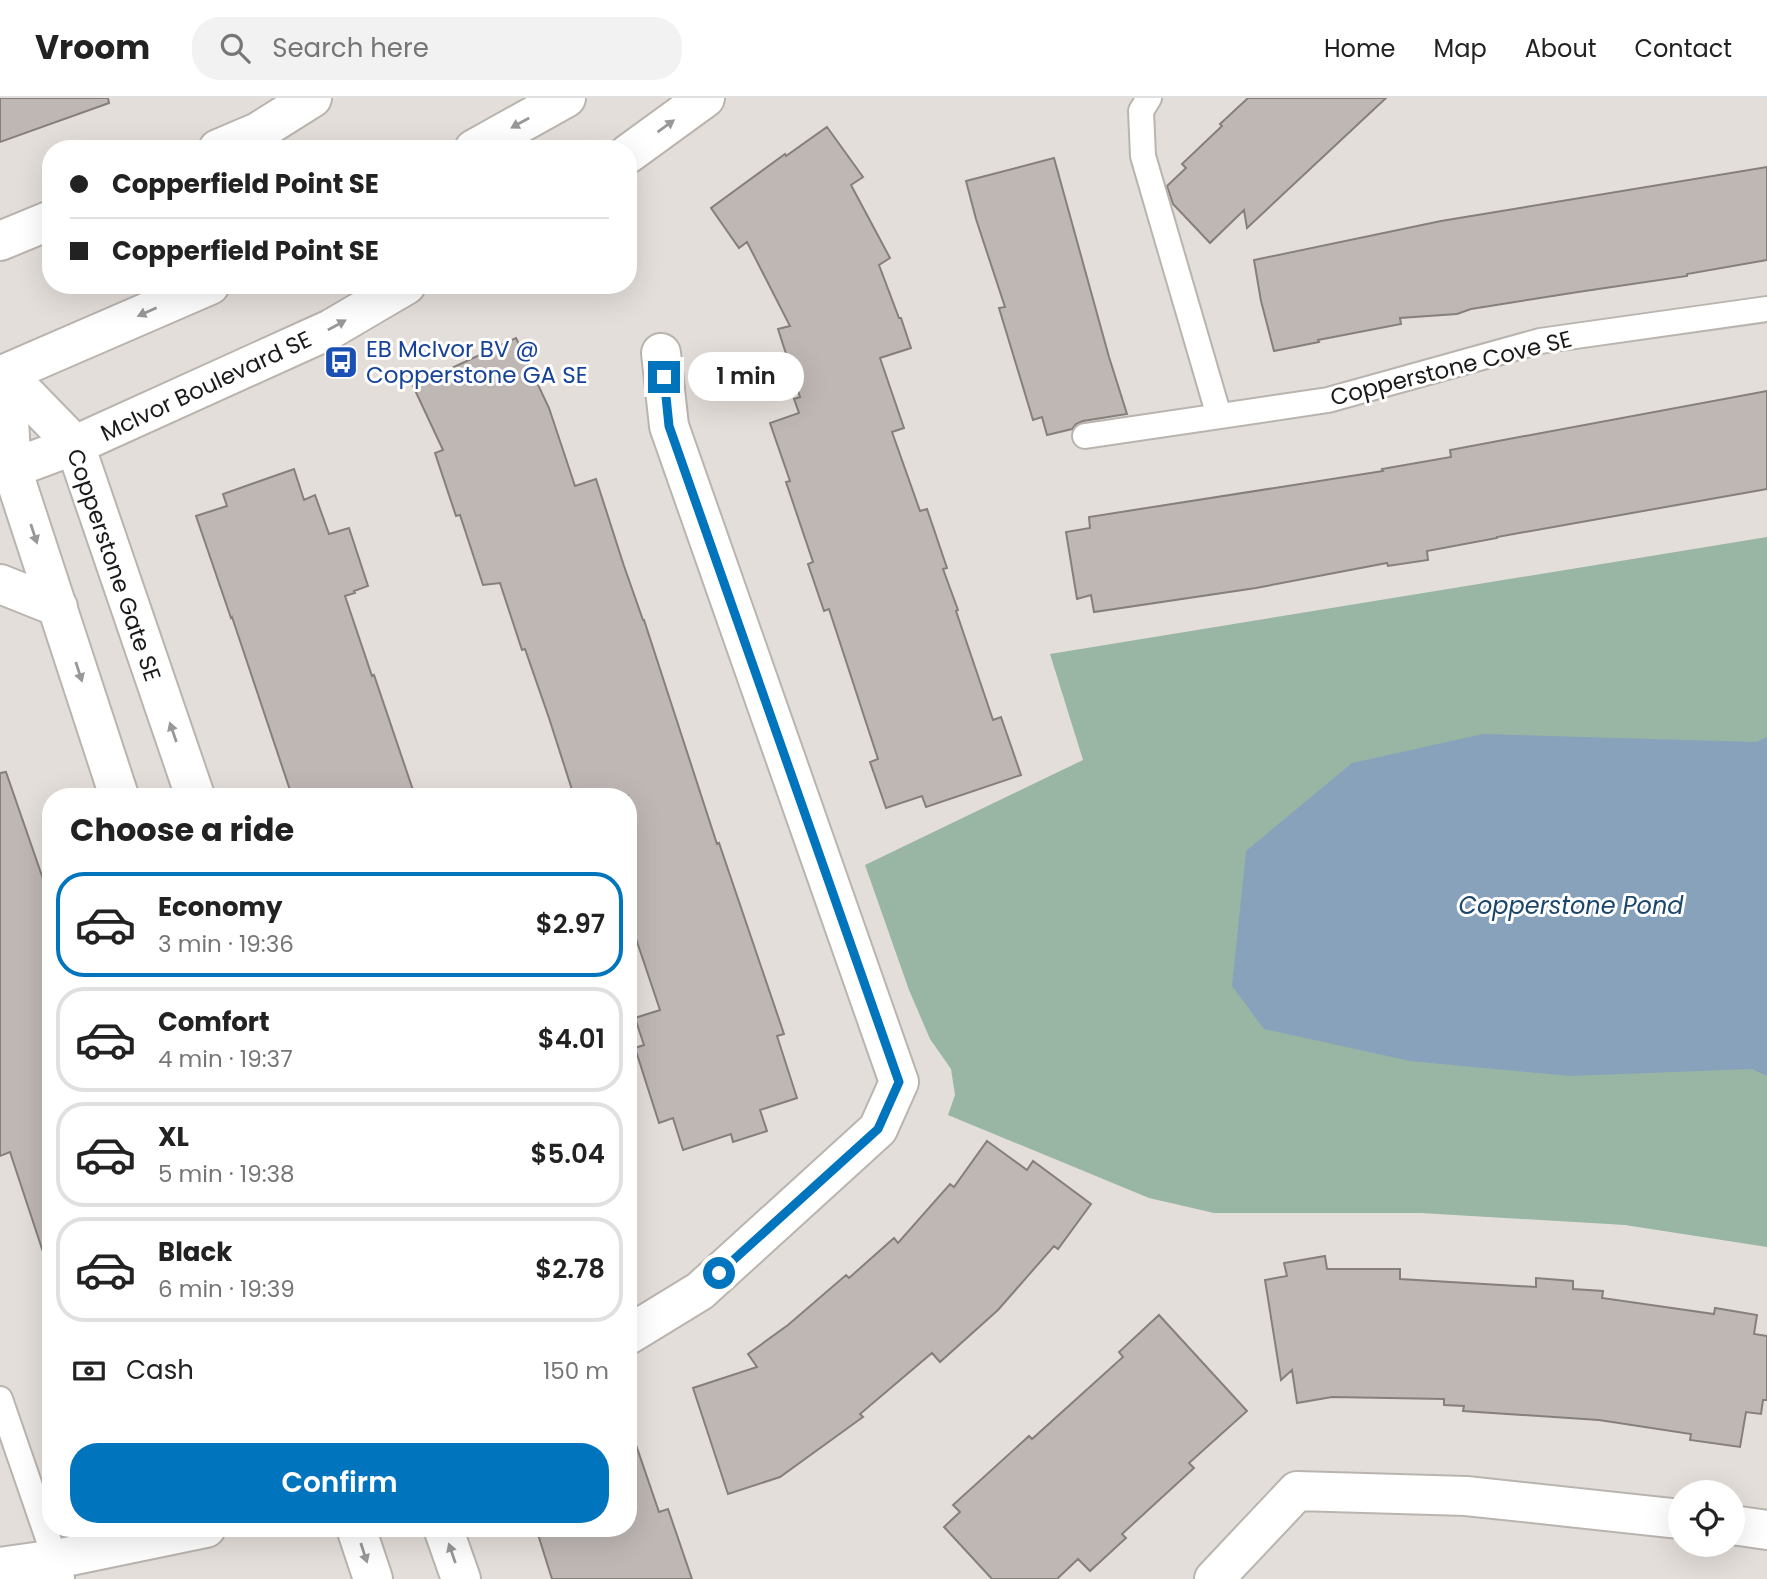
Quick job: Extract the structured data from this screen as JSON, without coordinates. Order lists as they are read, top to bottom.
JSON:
{
  "streets": {
    "street": ["McIvor Boulevard SE", "Copperstone Gate SE"],
    "lane": ["Copperstone Cove SE"]
  },
  "crossings": [
    ["McIvor Boulevard SE", "Copperstone Gate SE"]
  ],
  "water": ["Copperstone Pond"],
  "places": {
    "bus stop": ["EB McIvor BV @ Copperstone GA SE"]
  },
  "page": {
    "header": "Vroom",
    "search": "Search here",
    "nav": [
      "Home",
      "Map",
      "About",
      "Contact"
    ],
    "banner": ["Copperfield Point SE", "Copperfield Point SE"],
    "bubble": "1 min",
    "heading": "Choose a ride",
    "list": [
      {
        "name": "Economy",
        "note": "3 min · 19:36",
        "value": "$2.97"
      },
      {
        "name": "Comfort",
        "note": "4 min · 19:37",
        "value": "$4.01"
      },
      {
        "name": "XL",
        "note": "5 min · 19:38",
        "value": "$5.04"
      },
      {
        "name": "Black",
        "note": "6 min · 19:39",
        "value": "$2.78"
      }
    ],
    "pay": ["Cash", "150 m"],
    "buttons": "Confirm"
  }
}
